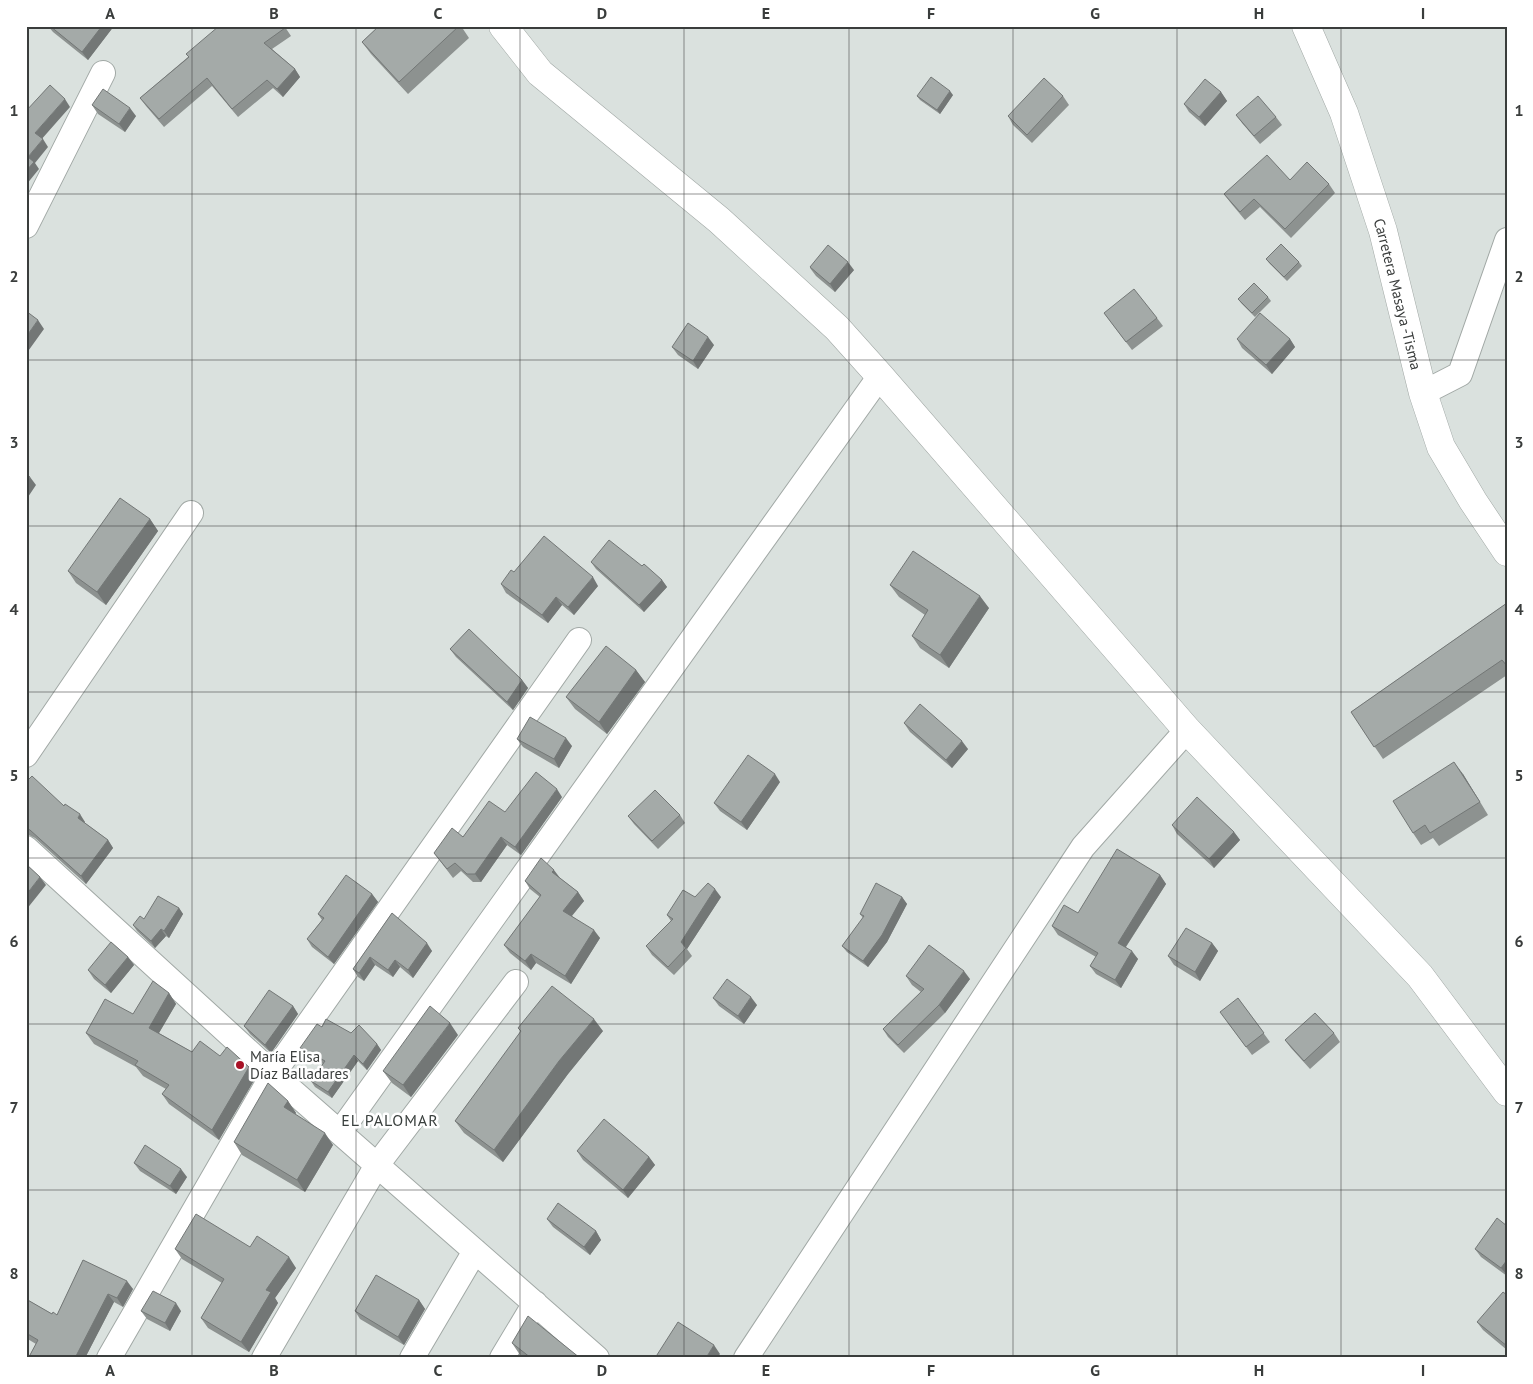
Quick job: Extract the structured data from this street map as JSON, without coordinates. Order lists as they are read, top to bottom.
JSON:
{
  "streets": {
    "street": ["Carretera Masaya -Tisma"]
  },
  "districts": ["EL PALOMAR"],
  "places": ["María Elisa Díaz Balladares"],
  "grid": {
    "columns": [
      "A",
      "B",
      "C",
      "D",
      "E",
      "F",
      "G",
      "H",
      "I"
    ],
    "rows": [
      "1",
      "2",
      "3",
      "4",
      "5",
      "6",
      "7",
      "8"
    ]
  }
}
